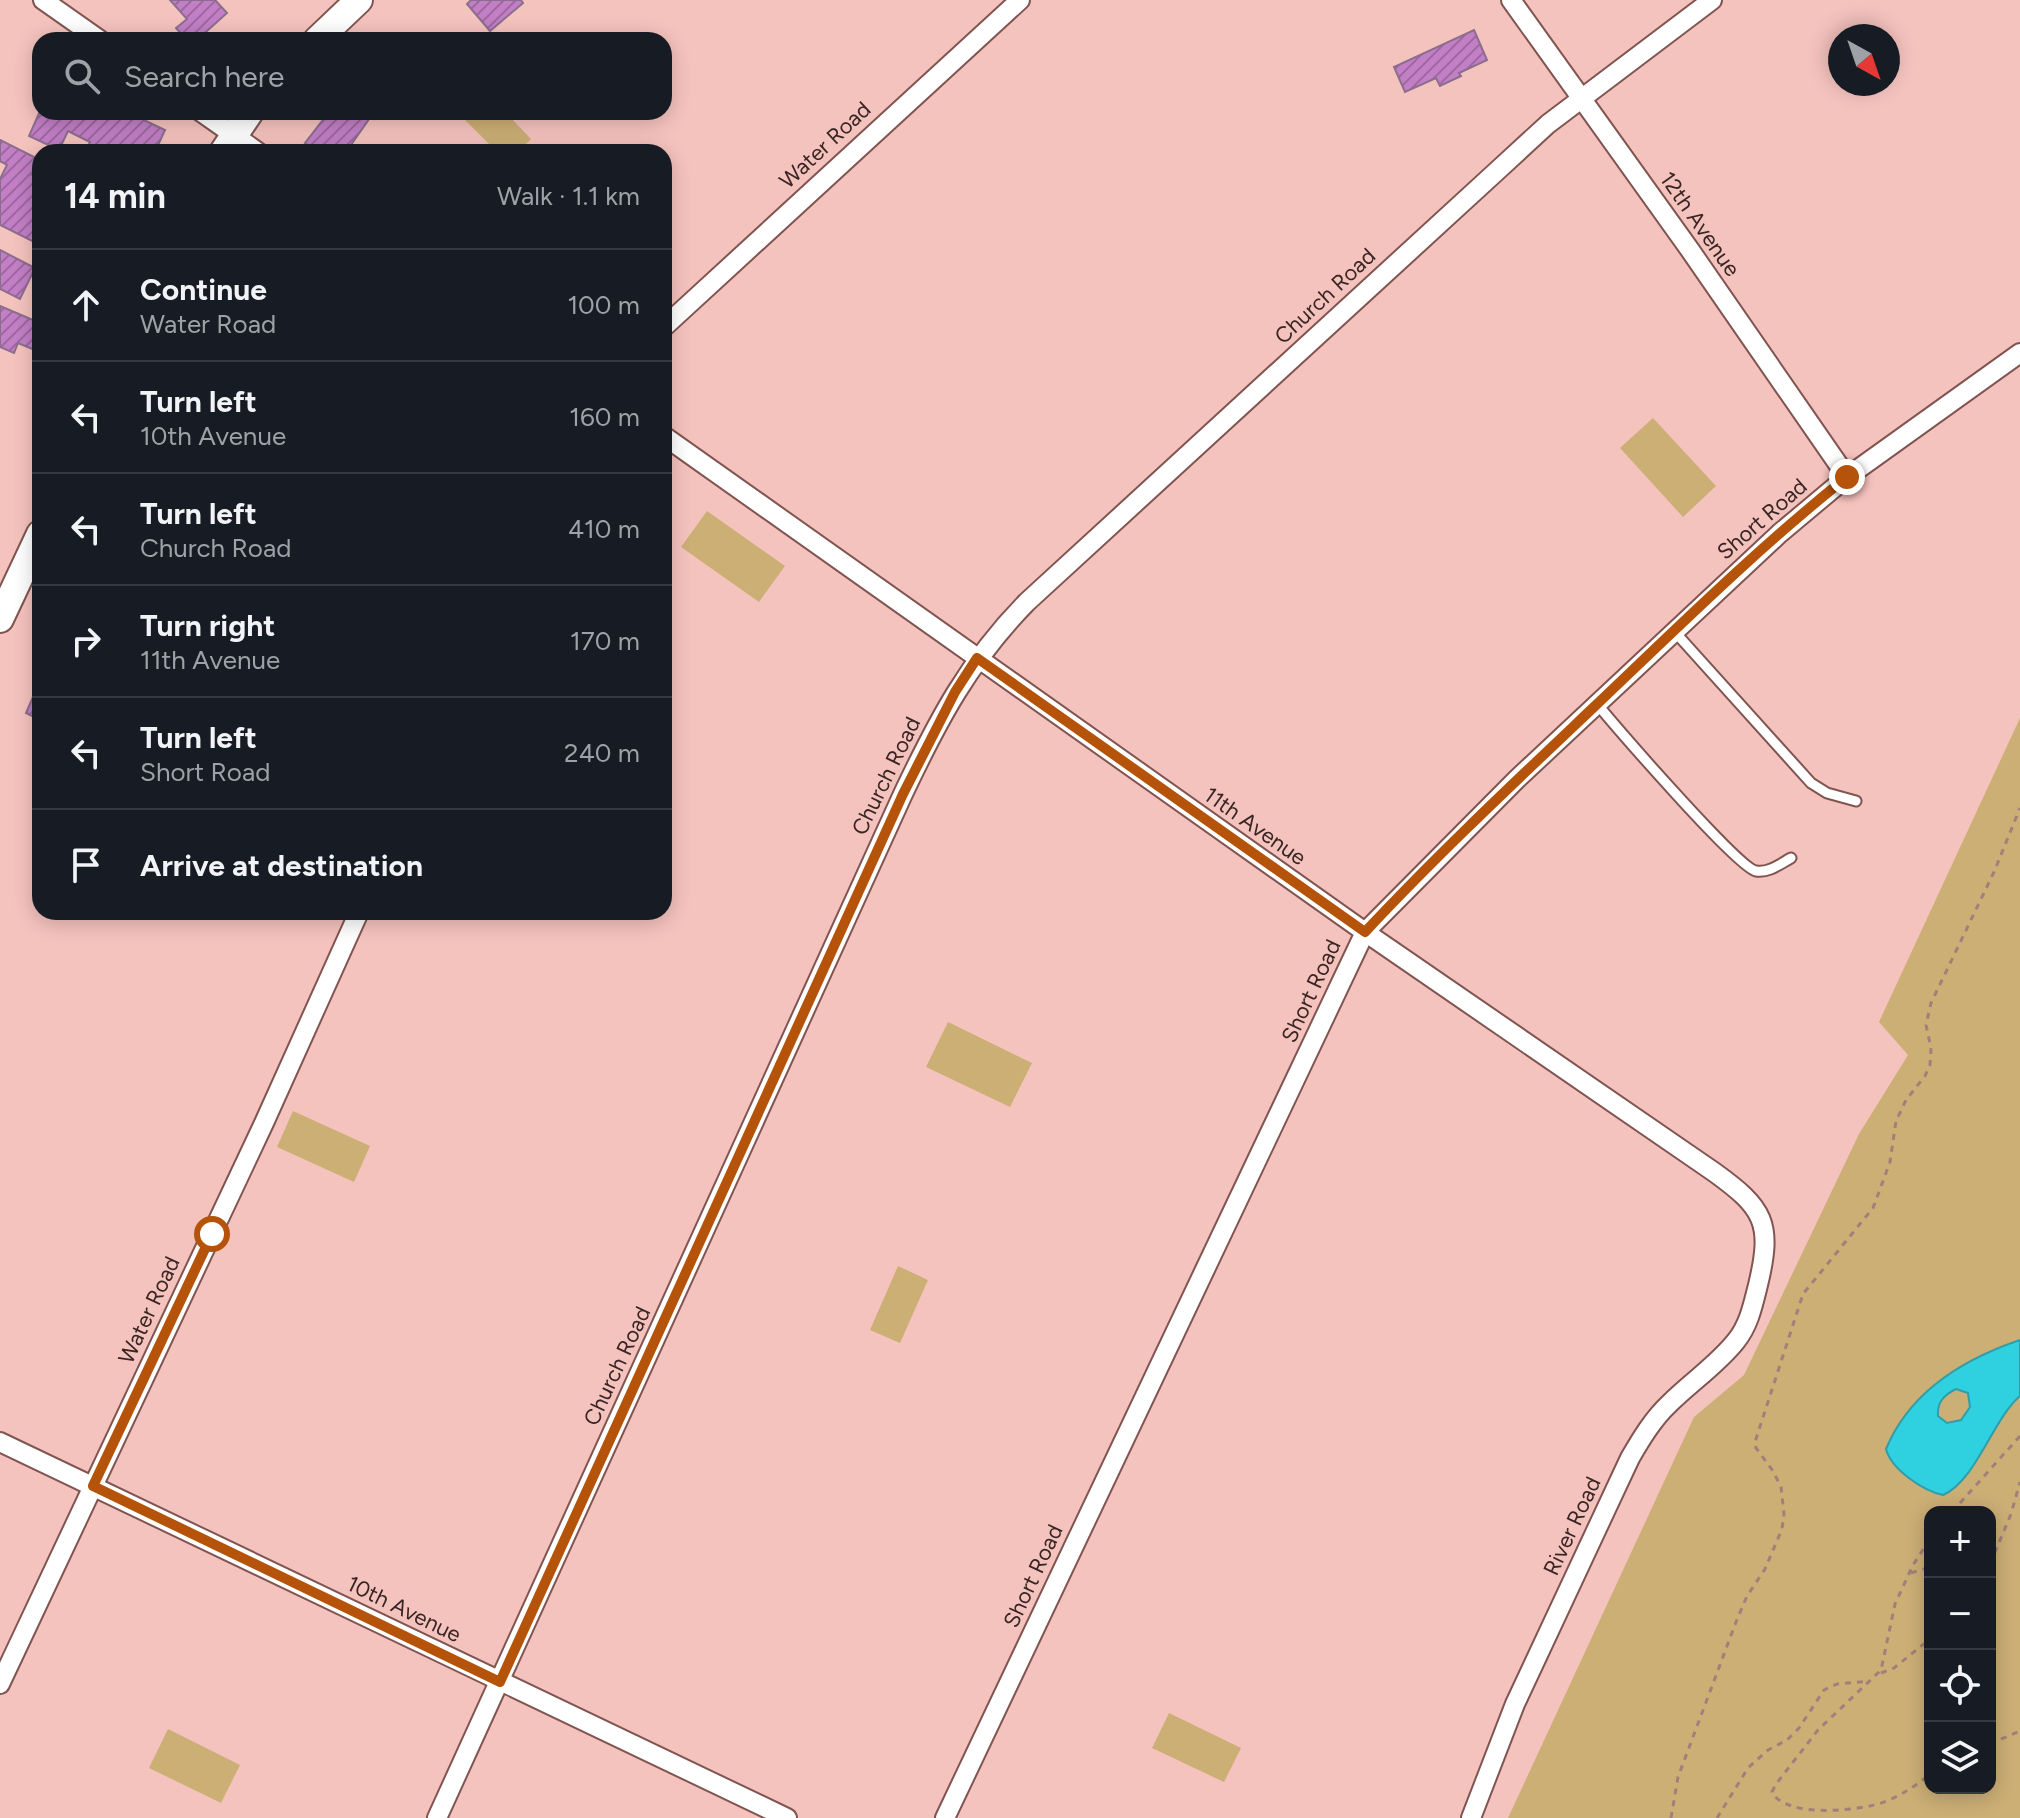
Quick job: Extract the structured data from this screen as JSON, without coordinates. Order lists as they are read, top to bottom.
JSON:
{
  "streets": {
    "street": [
      "Water Road",
      "12th Avenue",
      "Church Road",
      "Short Road",
      "11th Avenue",
      "River Road",
      "10th Avenue"
    ]
  },
  "crossings": [
    ["Water Road", "10th Avenue"],
    ["12th Avenue", "Church Road"],
    ["12th Avenue", "Short Road"],
    ["Church Road", "11th Avenue"],
    ["Church Road", "10th Avenue"],
    ["Short Road", "11th Avenue"],
    ["11th Avenue", "River Road"]
  ],
  "north": "bottom right",
  "page": {
    "search": "Search here",
    "heading": ["14 min", "Walk · 1.1 km"],
    "list": [
      ["Continue", "Water Road", "100 m"],
      ["Turn left", "10th Avenue", "160 m"],
      ["Turn left", "Church Road", "410 m"],
      ["Turn right", "11th Avenue", "170 m"],
      ["Turn left", "Short Road", "240 m"],
      "Arrive at destination"
    ],
    "map_buttons": ["+", "−"]
  }
}
